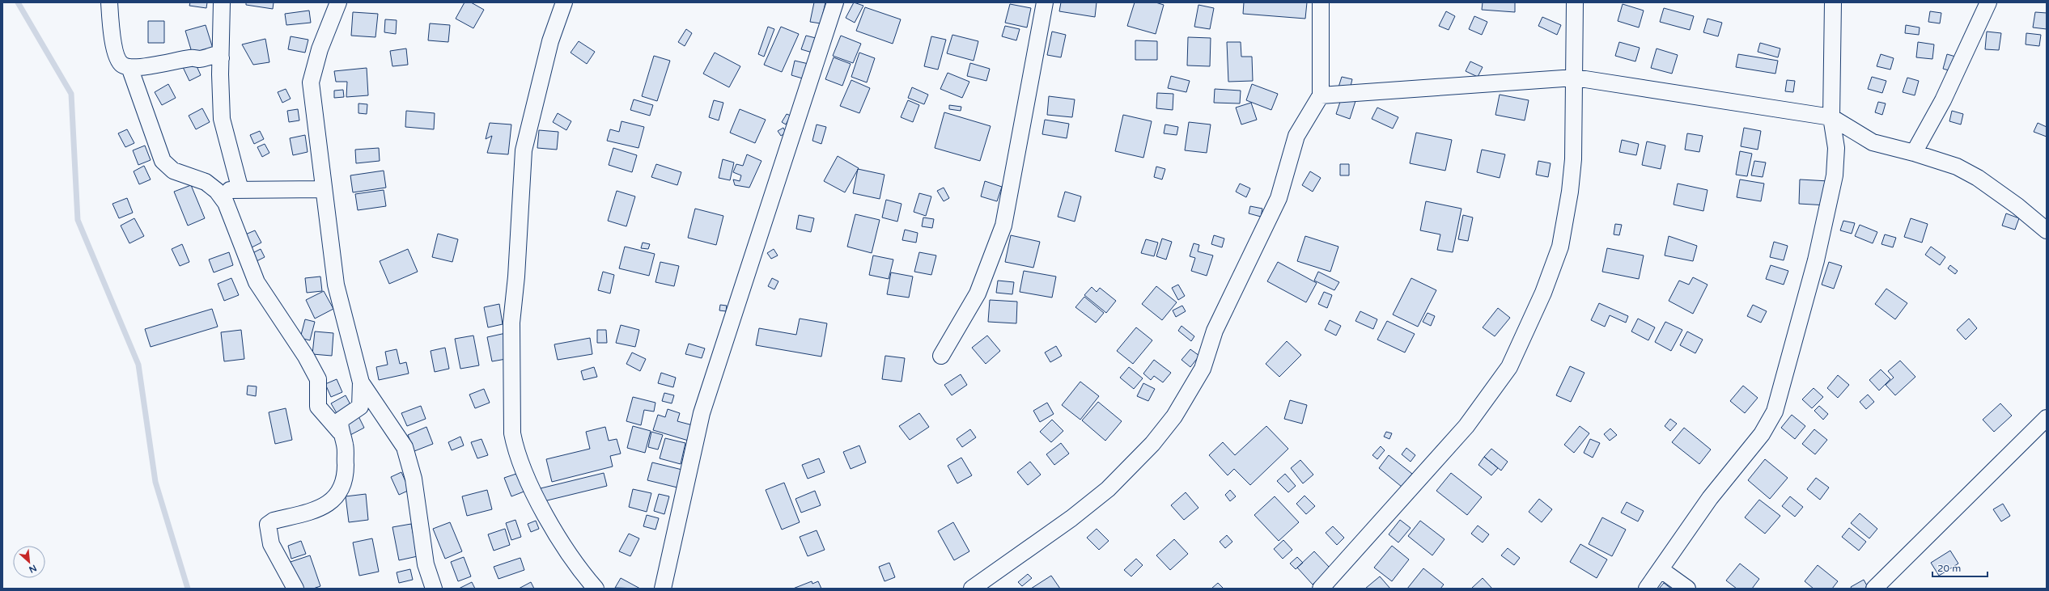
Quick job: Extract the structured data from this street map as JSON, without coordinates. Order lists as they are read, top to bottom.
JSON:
{
  "scale_bar": "20 m",
  "north": "bottom right"
}
